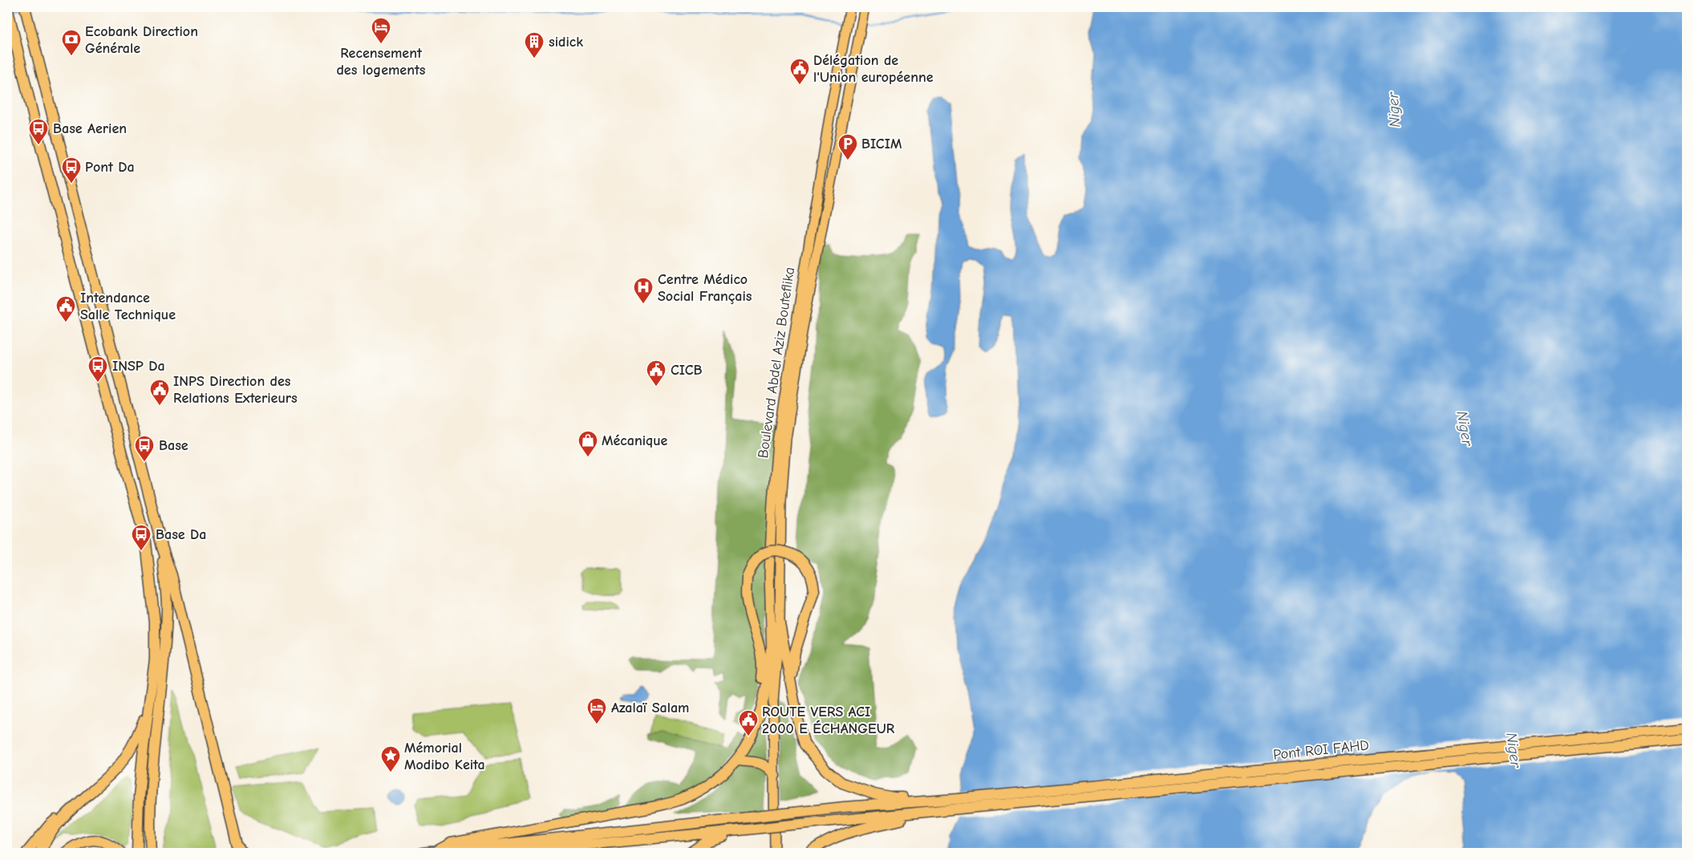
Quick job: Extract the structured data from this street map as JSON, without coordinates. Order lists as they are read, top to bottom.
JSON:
{
  "streets": {
    "highway": ["Pont ROI FAHD"],
    "main road": ["Boulevard Abdel Aziz Bouteflika"]
  },
  "water": ["Niger"],
  "places": {
    "hotel": ["Recensement des logements", "Azalaï Salam"],
    "bank": ["Ecobank Direction Générale"],
    "building": ["sidick"],
    "public building": [
      "Délégation de l'Union européenne",
      "Intendance Salle Technique",
      "CICB",
      "INPS Direction des Relations Exterieurs",
      "ROUTE VERS ACI 2000 E ÉCHANGEUR"
    ],
    "bus stop": [
      "Base Aerien",
      "Pont Da",
      "INSP Da",
      "Base",
      "Base Da"
    ],
    "parking": ["BICIM"],
    "hospital": ["Centre Médico Social Français"],
    "shop": ["Mécanique"],
    "place": ["Mémorial Modibo Keita"]
  }
}
